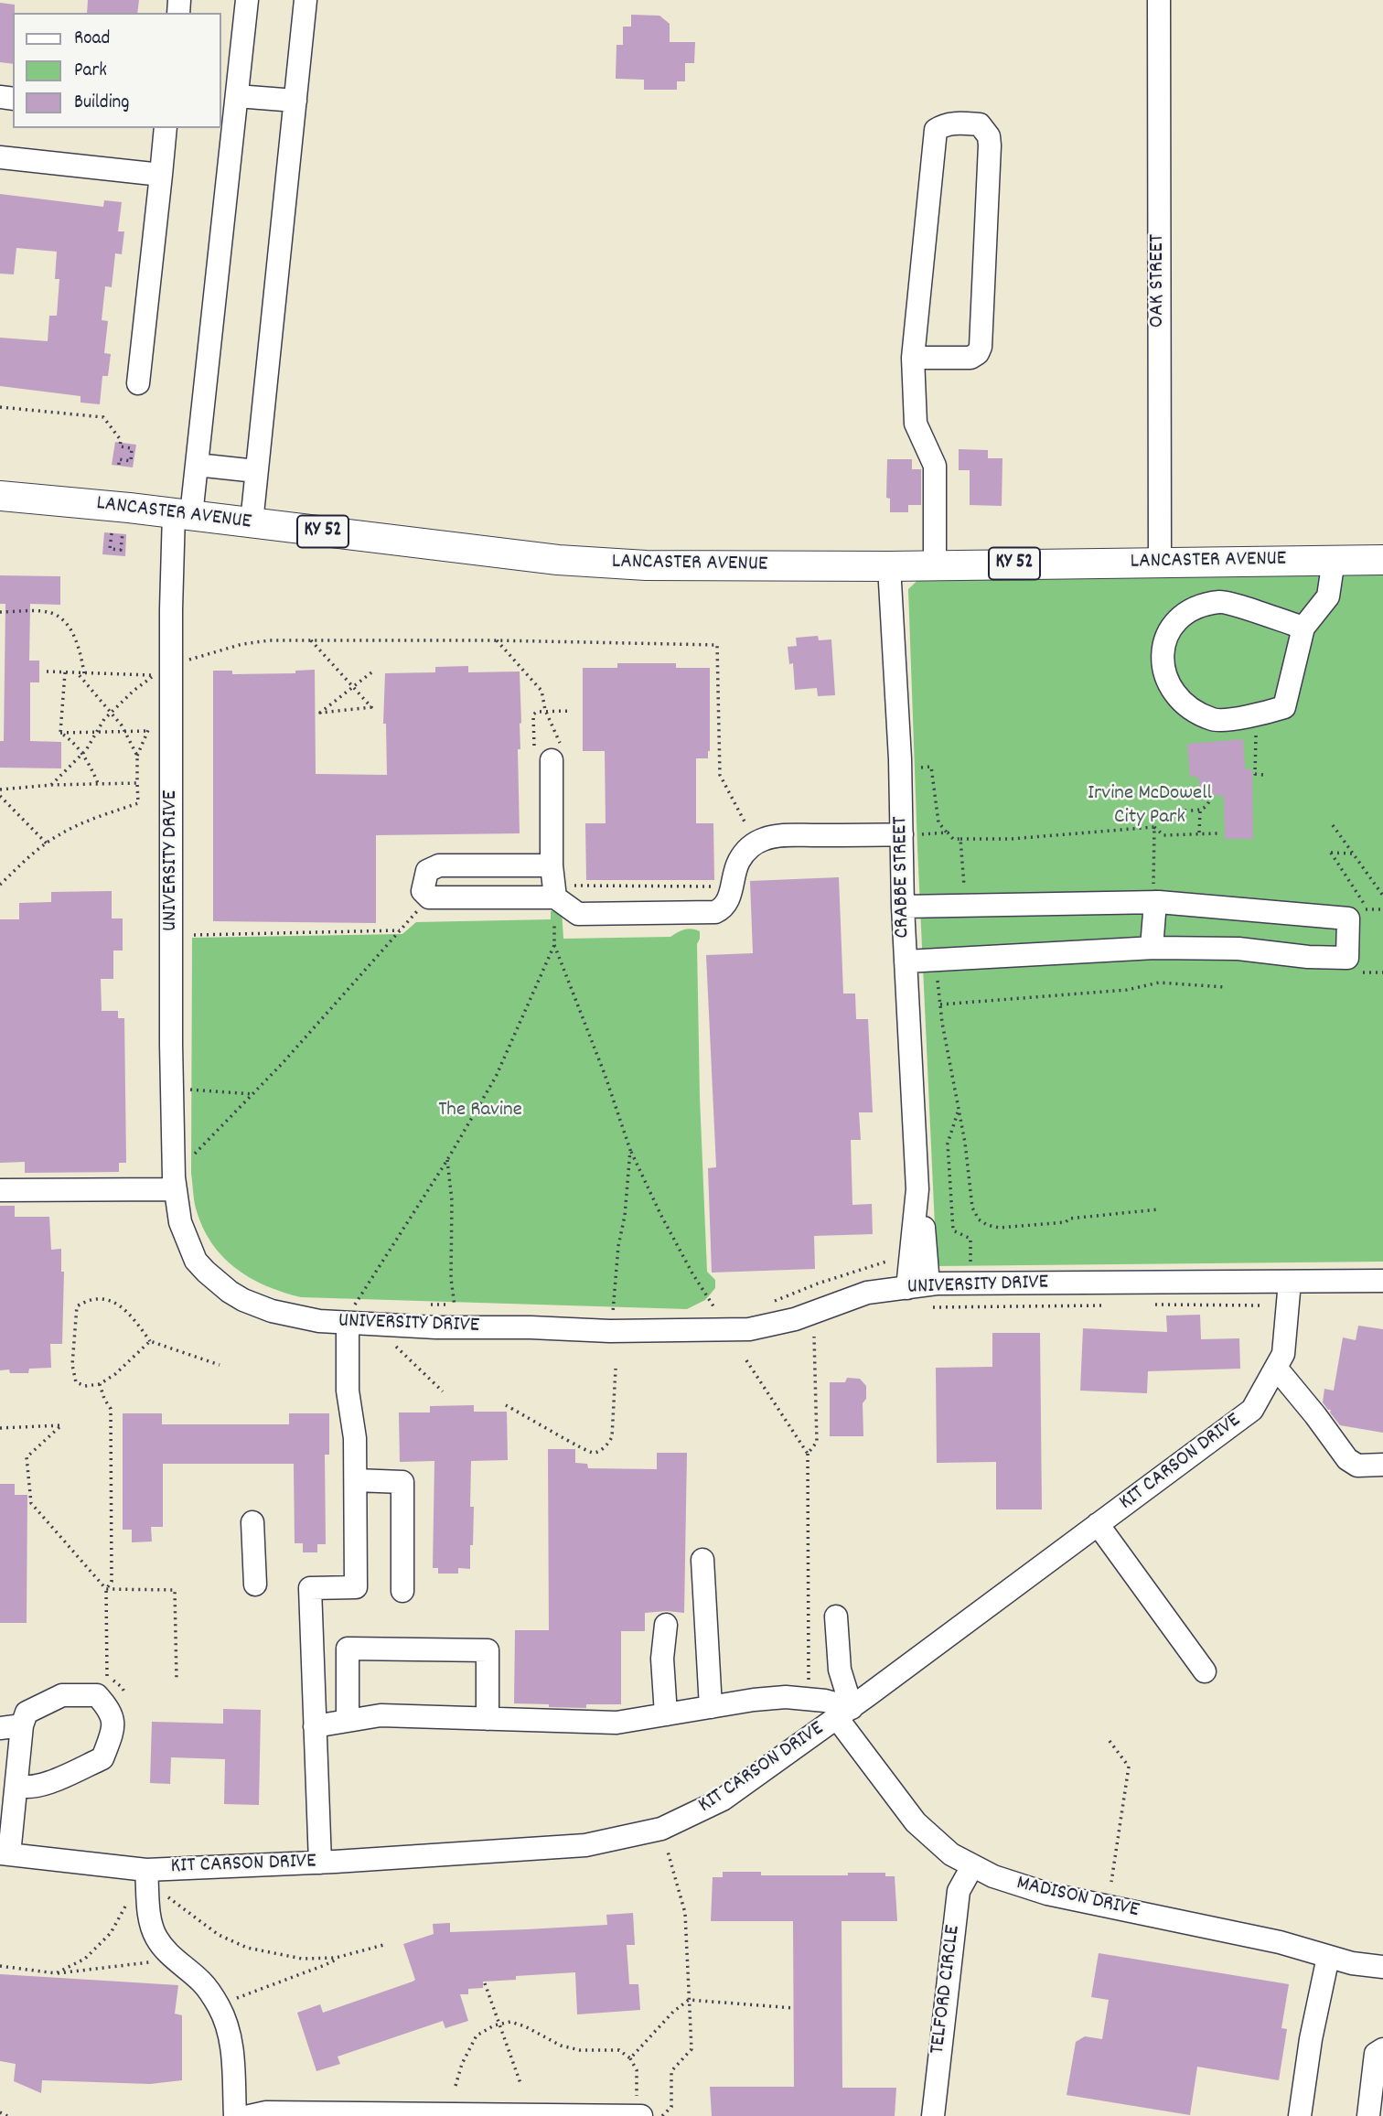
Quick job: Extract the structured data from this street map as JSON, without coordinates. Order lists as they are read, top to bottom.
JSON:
{
  "streets": {
    "main road": ["LANCASTER AVENUE", "KY 52"],
    "street": [
      "OAK STREET",
      "UNIVERSITY DRIVE",
      "CRABBE STREET",
      "KIT CARSON DRIVE",
      "MADISON DRIVE",
      "TELFORD CIRCLE"
    ]
  },
  "crossings": [
    ["OAK STREET", "LANCASTER AVENUE"],
    ["LANCASTER AVENUE", "UNIVERSITY DRIVE"],
    ["LANCASTER AVENUE", "CRABBE STREET"],
    ["UNIVERSITY DRIVE", "CRABBE STREET"],
    ["UNIVERSITY DRIVE", "KIT CARSON DRIVE"],
    ["KIT CARSON DRIVE", "MADISON DRIVE"],
    ["MADISON DRIVE", "TELFORD CIRCLE"]
  ],
  "parks": ["Irvine McDowell City Park", "The Ravine"],
  "legend": ["Road", "Park", "Building"]
}
